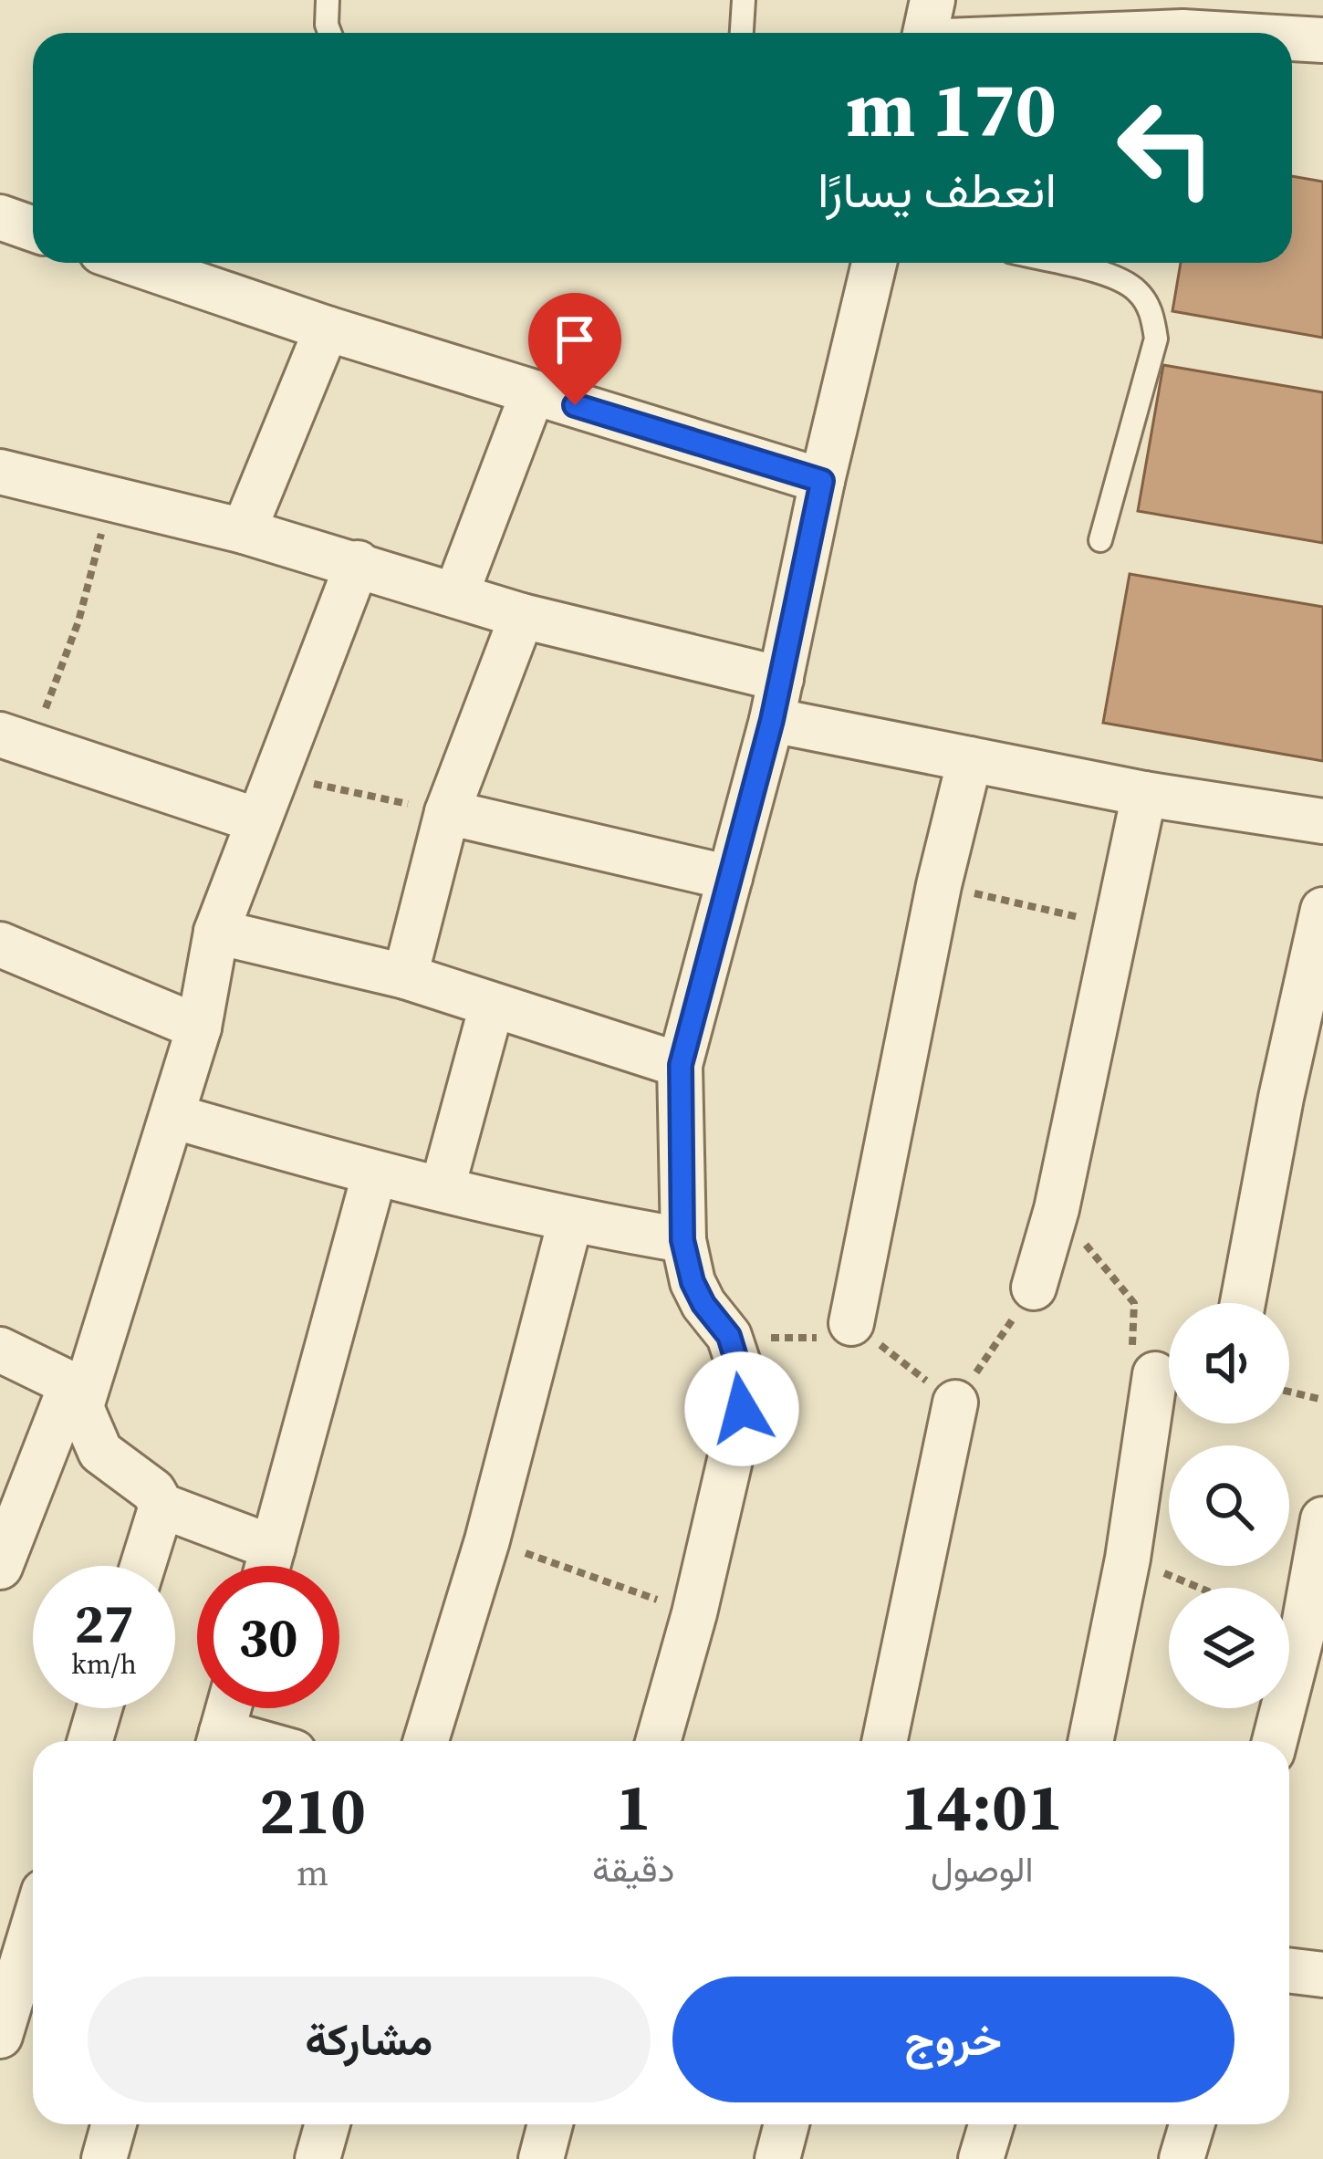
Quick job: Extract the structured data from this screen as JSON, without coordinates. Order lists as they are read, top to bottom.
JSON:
{
  "page": {
    "turn": ["170 m", "انعطف يسارًا"],
    "speed": "27 km/h",
    "limit": "30",
    "eta": [
      "14:01",
      "الوصول",
      "1",
      "دقيقة",
      "210",
      "m"
    ],
    "buttons": ["خروج", "مشاركة"]
  }
}
